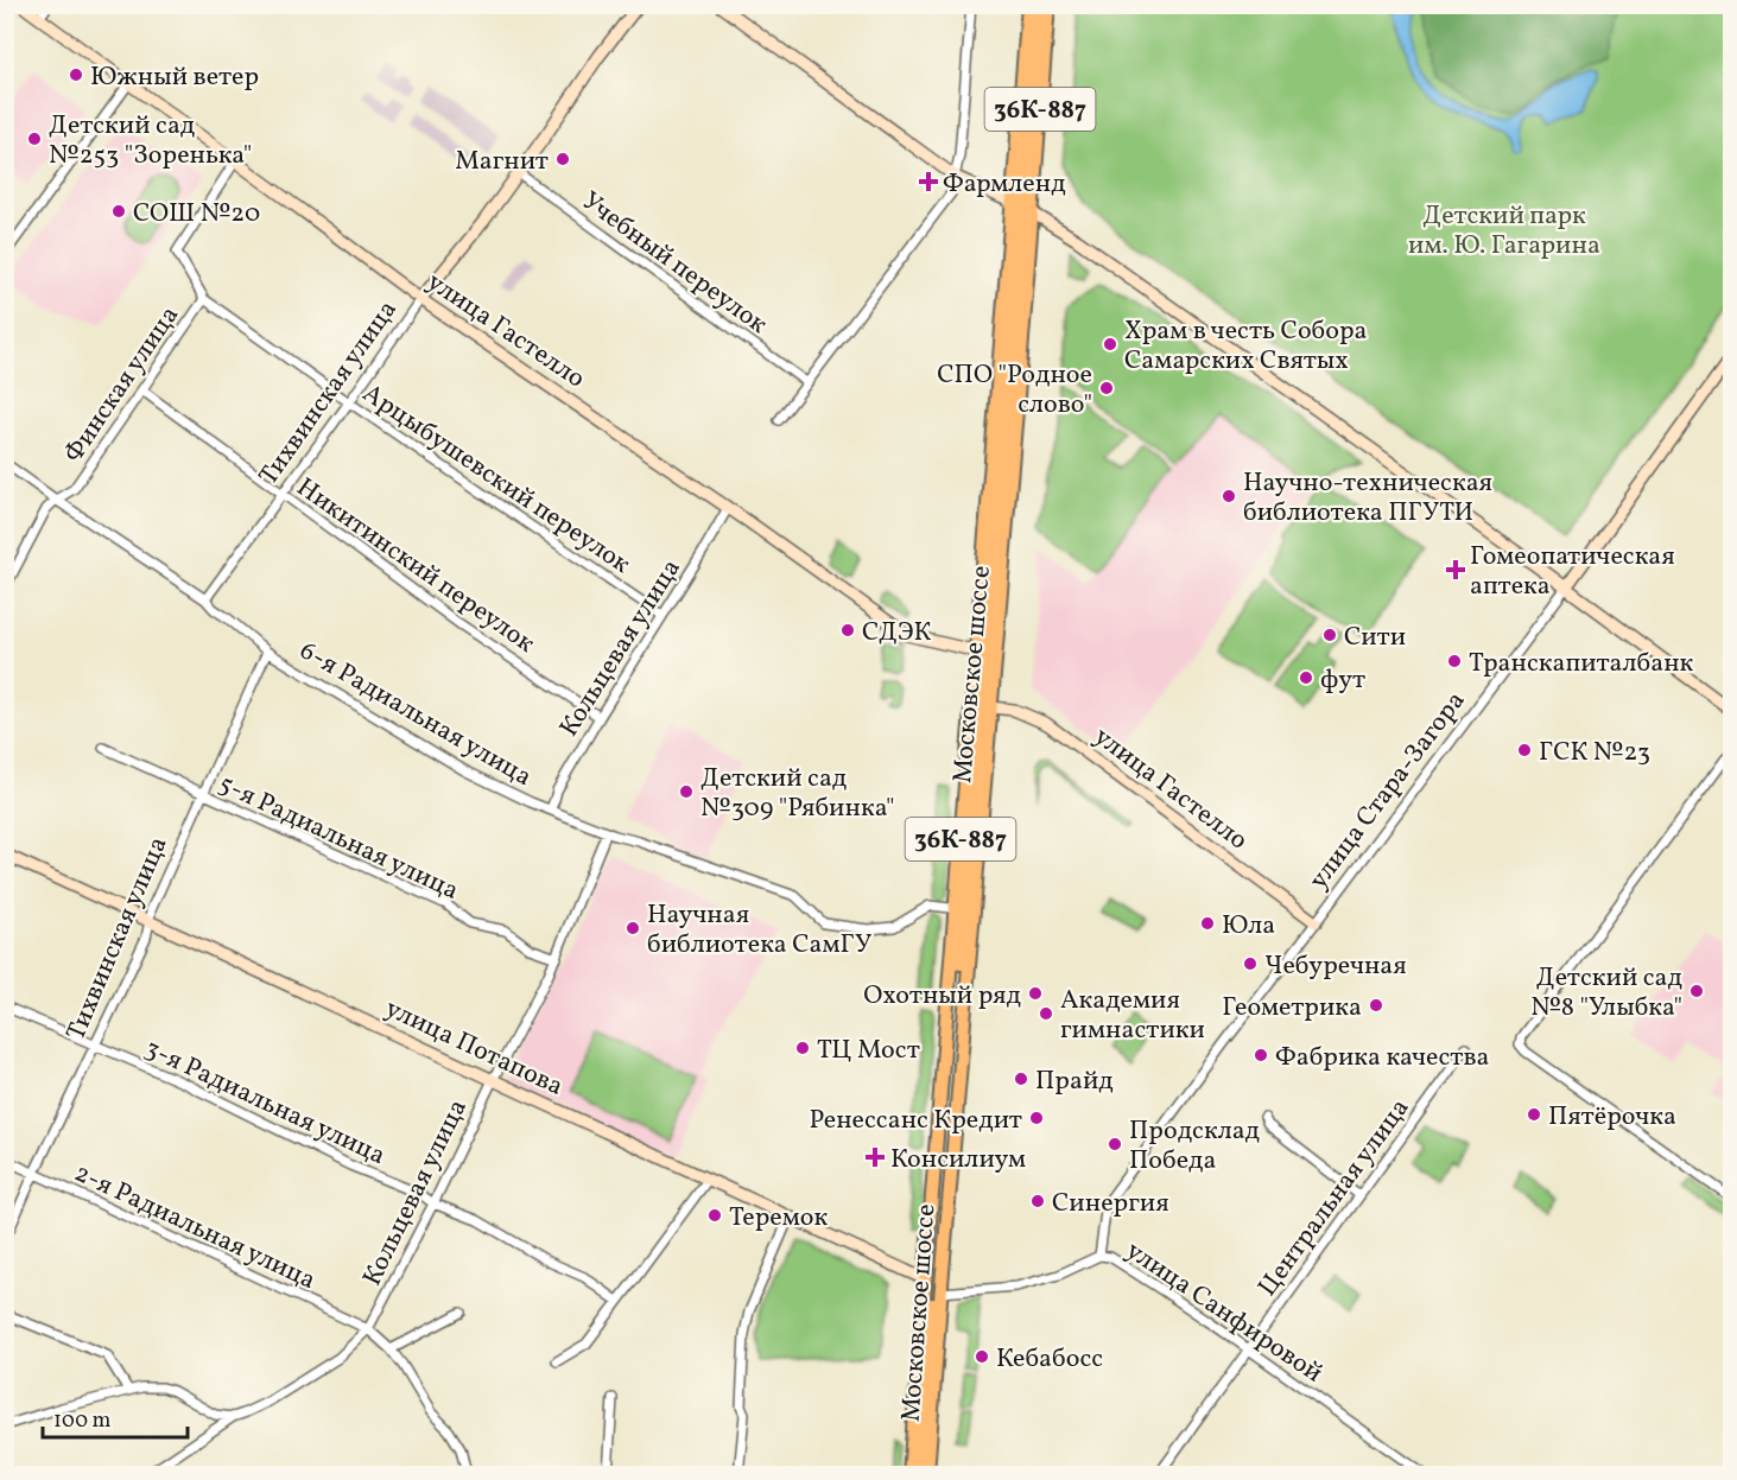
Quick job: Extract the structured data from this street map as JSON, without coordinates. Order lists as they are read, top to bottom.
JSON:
{
  "streets": {
    "main road": ["36К-887", "Московское шоссе"],
    "street": [
      "Учебный переулок",
      "улица Гастелло",
      "Финская улица",
      "Тихвинская улица",
      "Арцыбушевский переулок",
      "Никитинский переулок",
      "Кольцевая улица",
      "6-я Радиальная улица",
      "улица Стара-Загора",
      "5-я Радиальная улица",
      "улица Потапова",
      "3-я Радиальная улица",
      "Центральная улица",
      "2-я Радиальная улица",
      "улица Санфировой"
    ]
  },
  "crossings": [
    ["Учебный переулок", "Тихвинская улица"],
    ["улица Гастелло", "Финская улица"],
    ["улица Гастелло", "Тихвинская улица"],
    ["улица Гастелло", "Кольцевая улица"],
    ["улица Гастелло", "Московское шоссе"],
    ["улица Гастелло", "улица Стара-Загора"],
    ["Финская улица", "Арцыбушевский переулок"],
    ["Финская улица", "Никитинский переулок"],
    ["Финская улица", "6-я Радиальная улица"],
    ["Тихвинская улица", "Арцыбушевский переулок"],
    ["Тихвинская улица", "Никитинский переулок"],
    ["Тихвинская улица", "6-я Радиальная улица"],
    ["Тихвинская улица", "5-я Радиальная улица"],
    ["Тихвинская улица", "улица Потапова"],
    ["Тихвинская улица", "3-я Радиальная улица"],
    ["Тихвинская улица", "2-я Радиальная улица"],
    ["Арцыбушевский переулок", "Кольцевая улица"],
    ["Никитинский переулок", "Кольцевая улица"],
    ["Кольцевая улица", "6-я Радиальная улица"],
    ["Кольцевая улица", "5-я Радиальная улица"],
    ["Кольцевая улица", "улица Потапова"],
    ["Кольцевая улица", "3-я Радиальная улица"],
    ["Кольцевая улица", "2-я Радиальная улица"],
    ["Московское шоссе", "6-я Радиальная улица"],
    ["Московское шоссе", "улица Потапова"],
    ["Московское шоссе", "улица Санфировой"],
    ["улица Стара-Загора", "улица Санфировой"],
    ["улица Потапова", "улица Санфировой"],
    ["Центральная улица", "улица Санфировой"]
  ],
  "parks": ["Детский парк им. Ю. Гагарина"],
  "places": {
    "other": [
      "Южный ветер",
      "Детский сад №253 \"Зоренька\"",
      "Магнит",
      "СОШ №20",
      "Храм в честь Собора Самарских Святых",
      "СПО \"Родное слово\"",
      "Научно-техническая библиотека ПГУТИ",
      "СДЭК",
      "Сити",
      "Транскапиталбанк",
      "фут",
      "ГСК №23",
      "Детский сад №309 \"Рябинка\"",
      "Юла",
      "Научная библиотека СамГУ",
      "Чебуречная",
      "Детский сад №8 \"Улыбка\"",
      "Охотный ряд",
      "Геометрика",
      "Академия гимнастики",
      "ТЦ Мост",
      "Фабрика качества",
      "Прайд",
      "Пятёрочка",
      "Ренессанс Кредит",
      "Продсклад Победа",
      "Синергия",
      "Теремок",
      "Кебабосс"
    ],
    "health": ["Фармленд", "Гомеопатическая аптека", "Консилиум"]
  },
  "scale_bar": "100 m"
}
